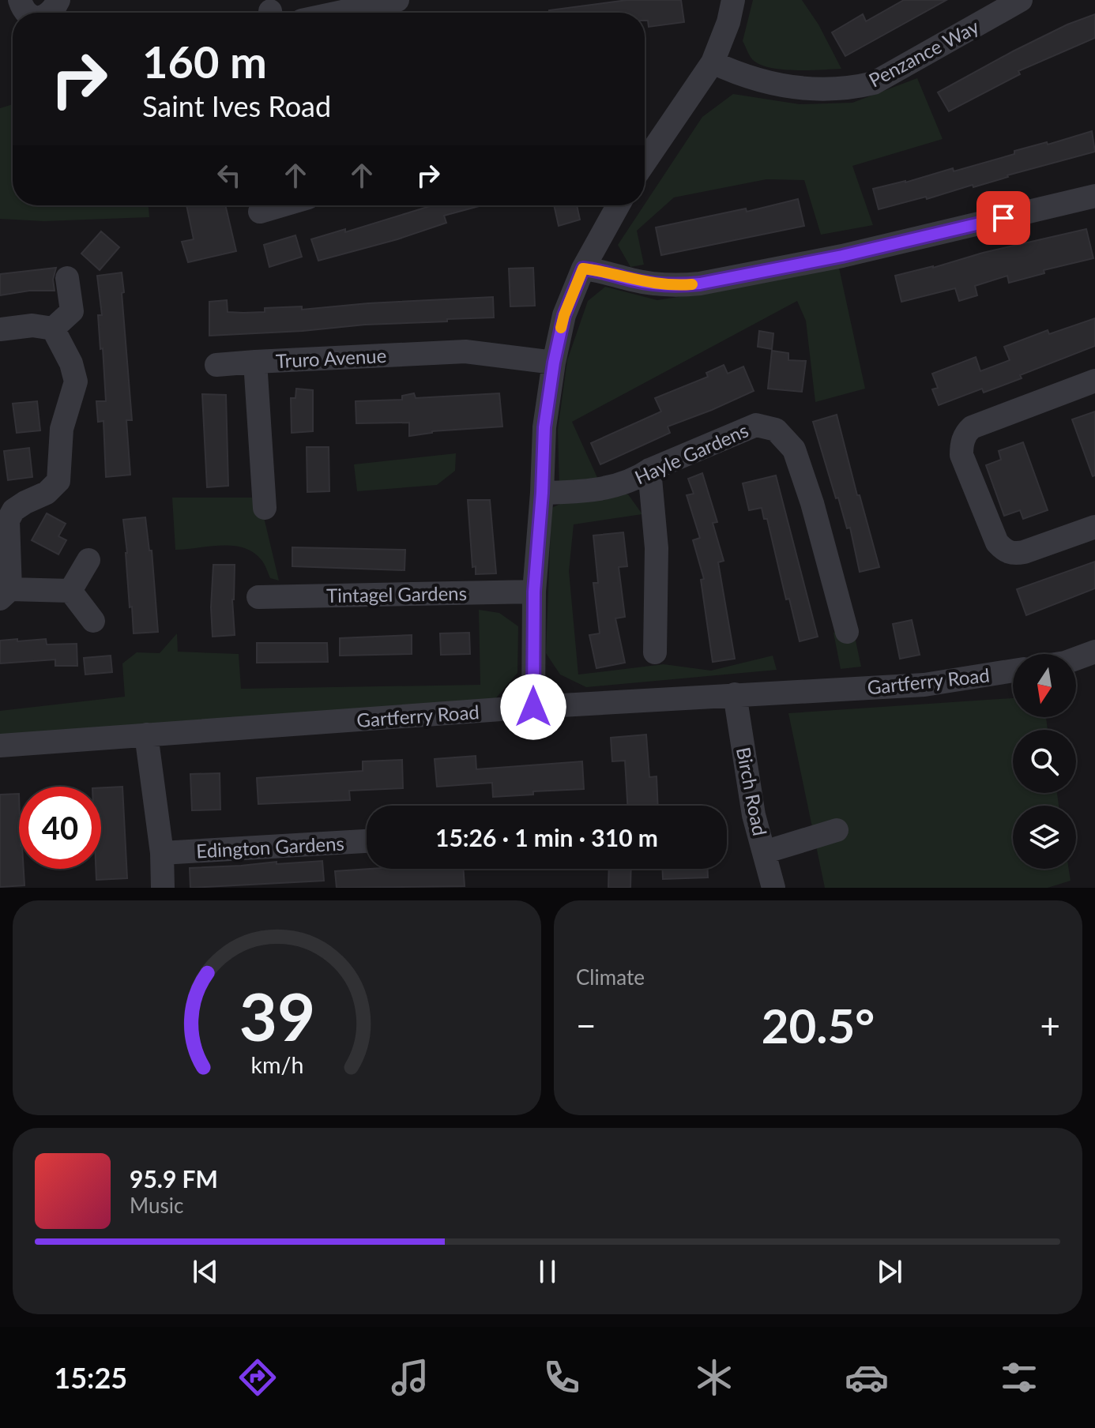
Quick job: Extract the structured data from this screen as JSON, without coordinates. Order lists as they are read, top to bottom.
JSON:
{
  "streets": {
    "street": [
      "Penzance Way",
      "Truro Avenue",
      "Hayle Gardens",
      "Tintagel Gardens",
      "Gartferry Road",
      "Birch Road",
      "Edington Gardens"
    ]
  },
  "crossings": [
    ["Gartferry Road", "Birch Road"]
  ],
  "north": "bottom",
  "page": {
    "turn": ["160 m", "Saint Ives Road"],
    "limit": "40",
    "trip": "15:26 · 1 min · 310 m",
    "tile": "Climate",
    "heat": ["−", "20.5°", "+"],
    "song": ["95.9 FM", "Music"],
    "tabs": "15:25",
    "gauge": ["39", "km/h"]
  }
}
